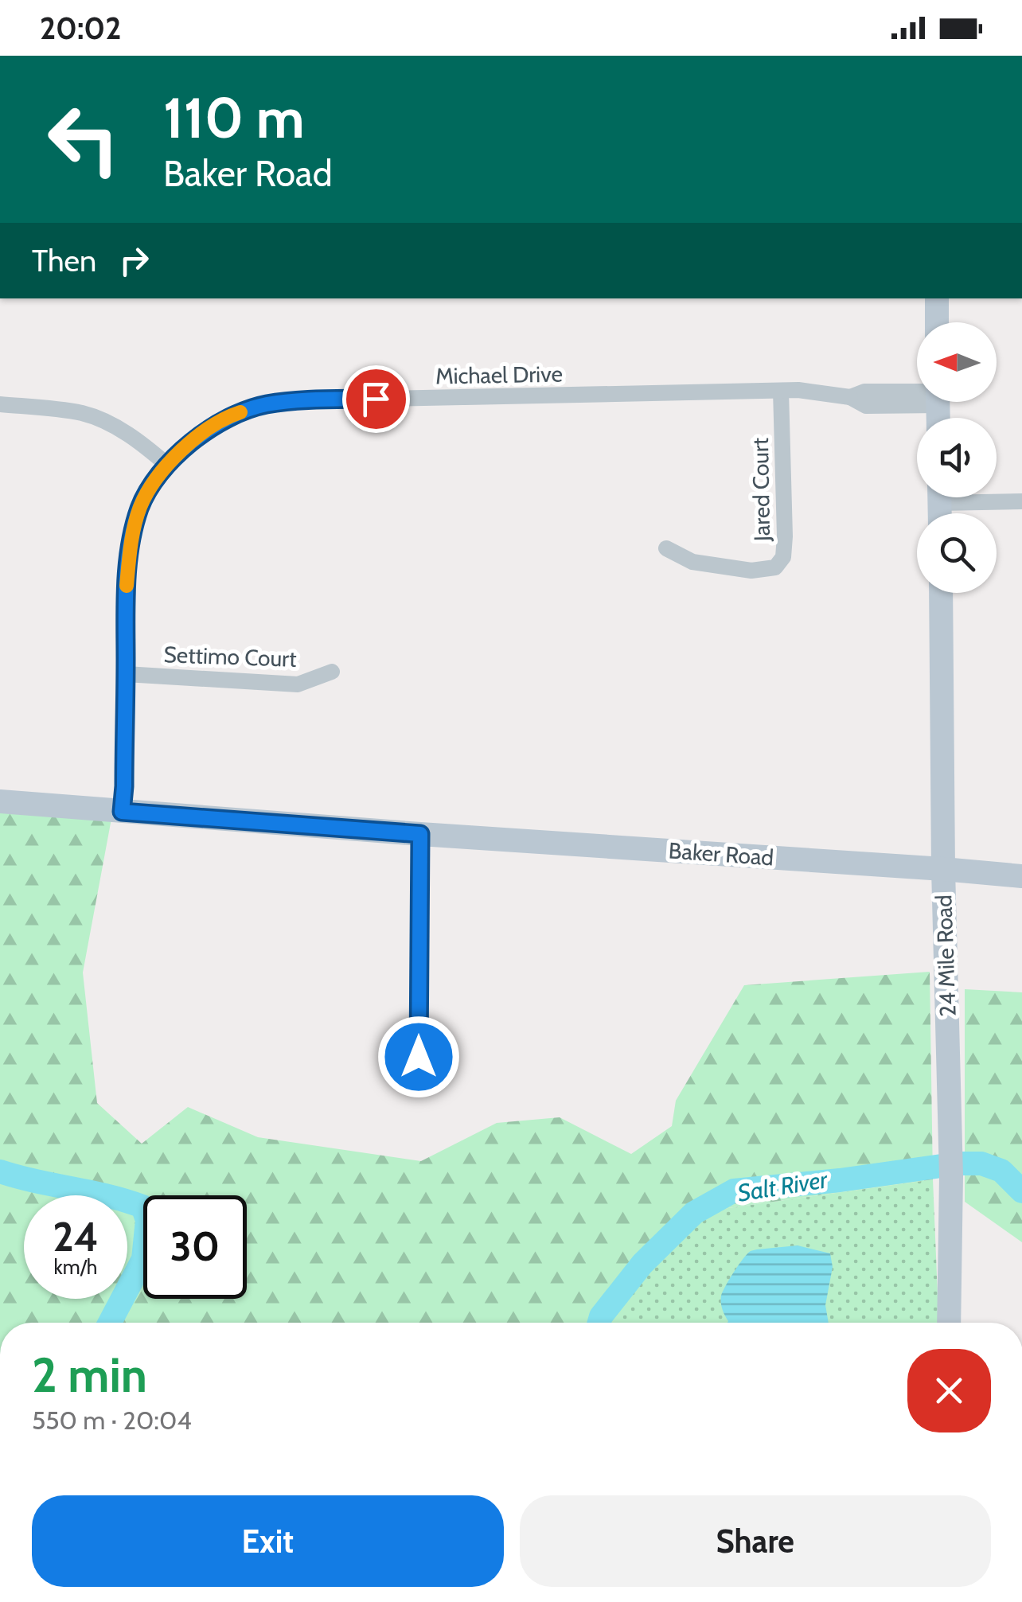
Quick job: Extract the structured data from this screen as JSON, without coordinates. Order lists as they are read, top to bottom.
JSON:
{
  "streets": {
    "street": [
      "Michael Drive",
      "Jared Court",
      "Settimo Court",
      "Baker Road",
      "24 Mile Road"
    ]
  },
  "crossings": [
    ["Michael Drive", "Jared Court"],
    ["Michael Drive", "Settimo Court"],
    ["Michael Drive", "Baker Road"],
    ["Baker Road", "24 Mile Road"]
  ],
  "water": ["Salt River"],
  "north": "left",
  "page": {
    "status": "20:02",
    "turn": ["110 m", "Baker Road"],
    "then": "Then",
    "speed": "24 km/h",
    "limit": "30",
    "heading": ["2 min", "550 m · 20:04"],
    "buttons": ["Exit", "Share"]
  }
}
